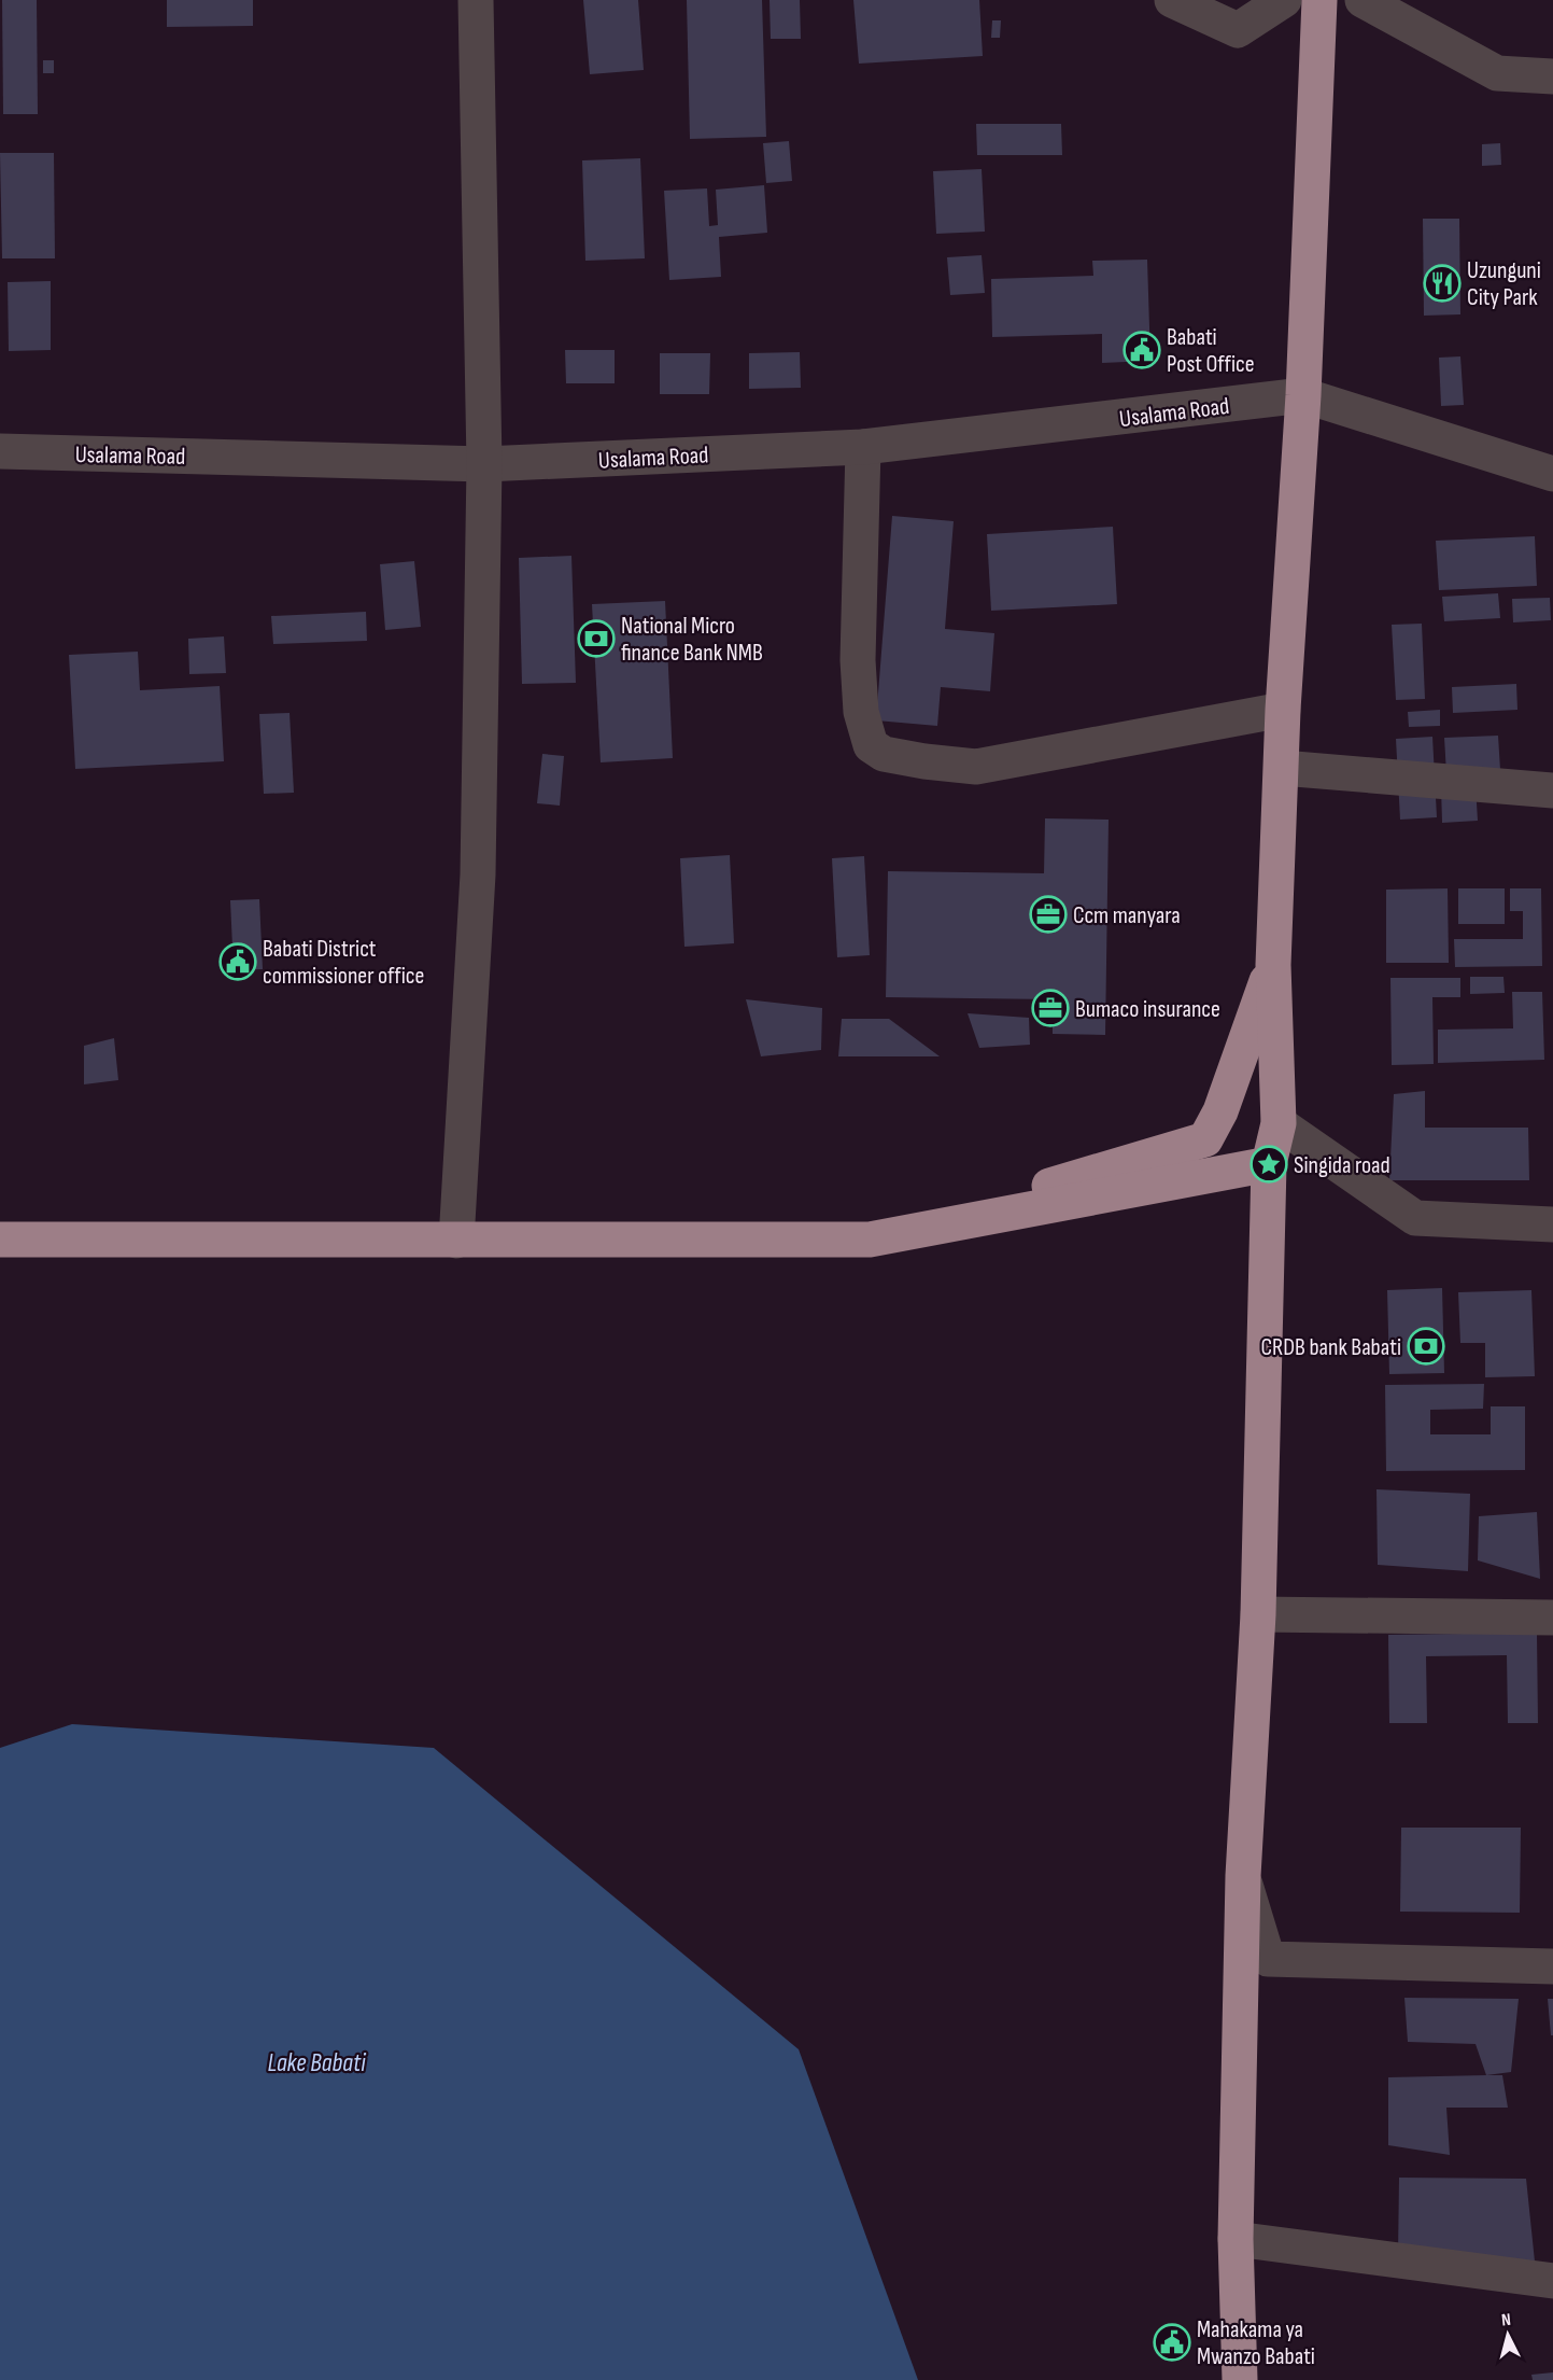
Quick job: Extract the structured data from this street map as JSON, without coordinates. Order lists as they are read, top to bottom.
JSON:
{
  "streets": {
    "street": ["Usalama Road"]
  },
  "water": ["Lake Babati"],
  "places": {
    "restaurant": ["Uzunguni City Park"],
    "public building": ["Babati Post Office", "Babati District commissioner office", "Mahakama ya Mwanzo Babati"],
    "bank": ["National Micro finance Bank NMB", "CRDB bank Babati"],
    "office": ["Ccm manyara", "Bumaco insurance"],
    "place": ["Singida road"]
  },
  "north": "top"
}
